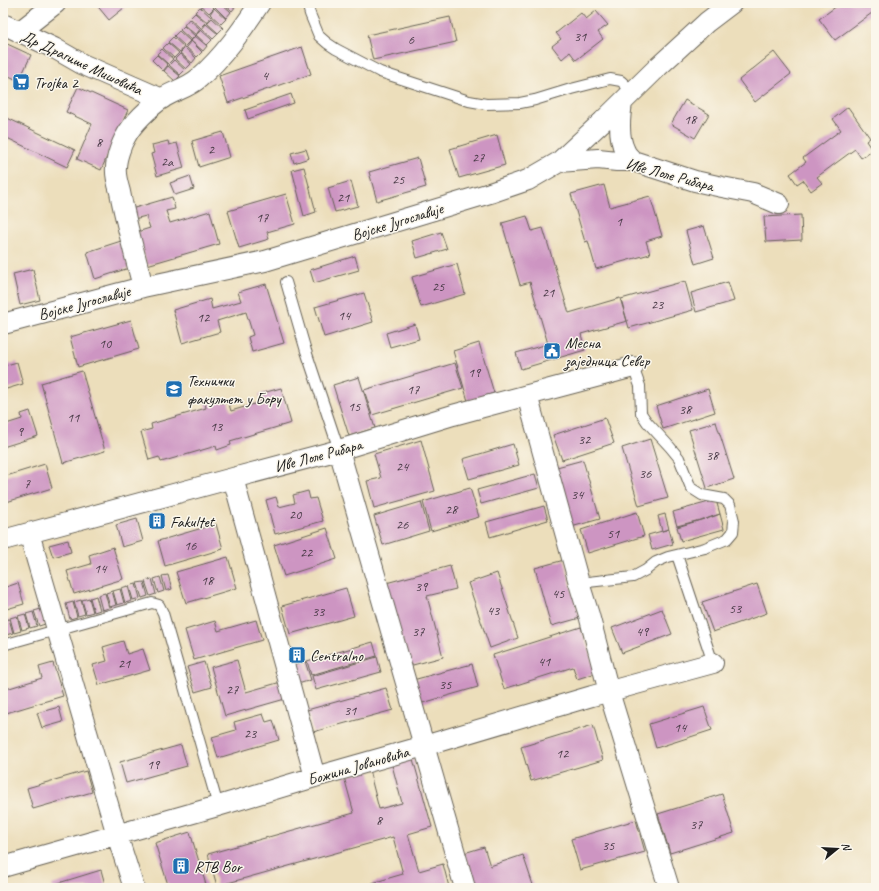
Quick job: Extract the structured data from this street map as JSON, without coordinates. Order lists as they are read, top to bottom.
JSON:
{
  "streets": {
    "street": [
      "Др Драгише Мишовића",
      "Иве Лоле Рибара",
      "Војске Југославије",
      "Божина Јовановића"
    ]
  },
  "crossings": [
    ["Иве Лоле Рибара", "Војске Југославије"]
  ],
  "places": {
    "supermarket": ["Trojka 2"],
    "public building": ["Месна заједница Север"],
    "school or university": ["Технички факултет у Бору"],
    "building": ["Fakultet", "Centralno", "RTB Bor"]
  },
  "house_numbers": [
    "31",
    "6",
    "4",
    "18",
    "8",
    "2",
    "27",
    "2a",
    "25",
    "21",
    "17",
    "1",
    "25",
    "21",
    "23",
    "14",
    "12",
    "10",
    "19",
    "17",
    "15",
    "38",
    "11",
    "13",
    "9",
    "32",
    "38",
    "24",
    "36",
    "7",
    "34",
    "28",
    "20",
    "26",
    "51",
    "16",
    "22",
    "14",
    "18",
    "39",
    "45",
    "53",
    "43",
    "33",
    "37",
    "49",
    "41",
    "21",
    "35",
    "27",
    "31",
    "14",
    "23",
    "12",
    "19",
    "8",
    "37",
    "35"
  ],
  "north": "right"
}
